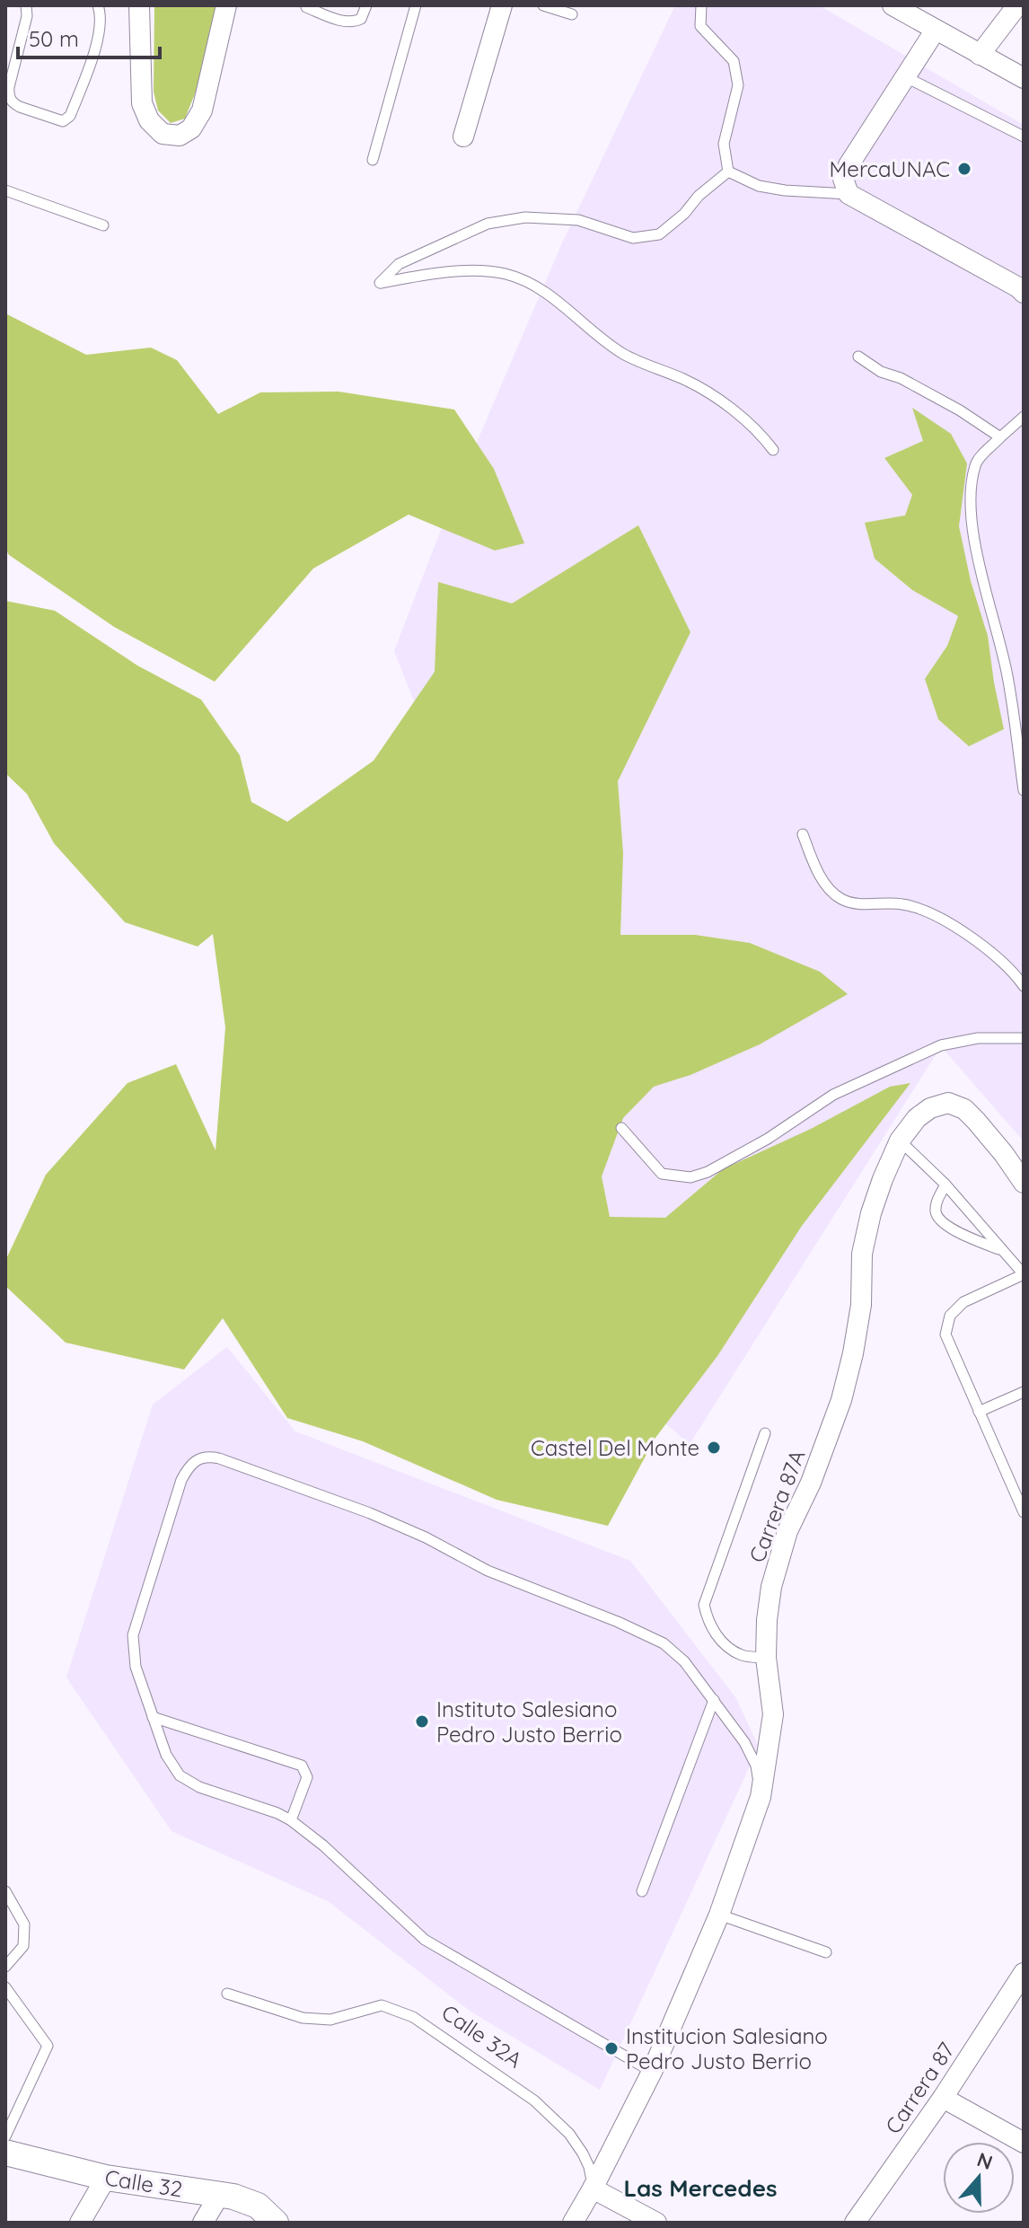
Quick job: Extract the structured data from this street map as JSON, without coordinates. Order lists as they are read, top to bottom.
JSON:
{
  "streets": {
    "street": ["Carrera 87A", "Carrera 87", "Calle 32"],
    "lane": ["Calle 32A"]
  },
  "crossings": [
    ["Carrera 87A", "Calle 32A"]
  ],
  "districts": ["Las Mercedes"],
  "places": [
    "MercaUNAC",
    "Castel Del Monte",
    "Instituto Salesiano Pedro Justo Berrio",
    "Institucion Salesiano Pedro Justo Berrio"
  ],
  "scale_bar": "50 m",
  "north": "top"
}
